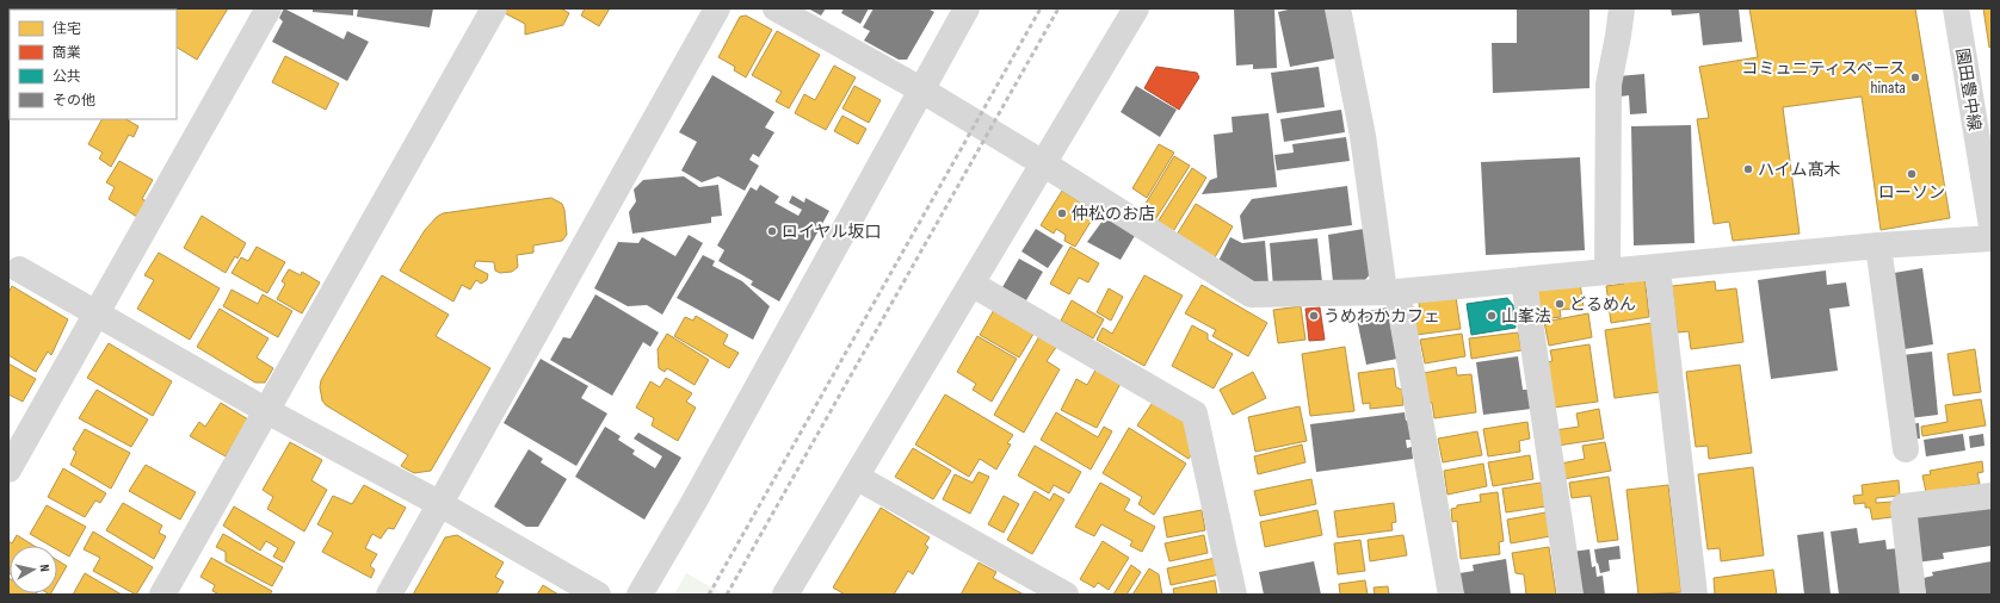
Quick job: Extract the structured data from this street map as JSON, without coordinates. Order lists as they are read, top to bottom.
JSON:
{
  "streets": {
    "street": ["園田豊中線"]
  },
  "places": [
    "コミュニティスペース hinata",
    "ハイム髙木",
    "ローソン",
    "仲松のお店",
    "ロイヤル坂口",
    "どるめん",
    "うめわかカフェ",
    "山峯法"
  ],
  "legend": [
    "住宅",
    "商業",
    "公共",
    "その他"
  ],
  "north": "right"
}
